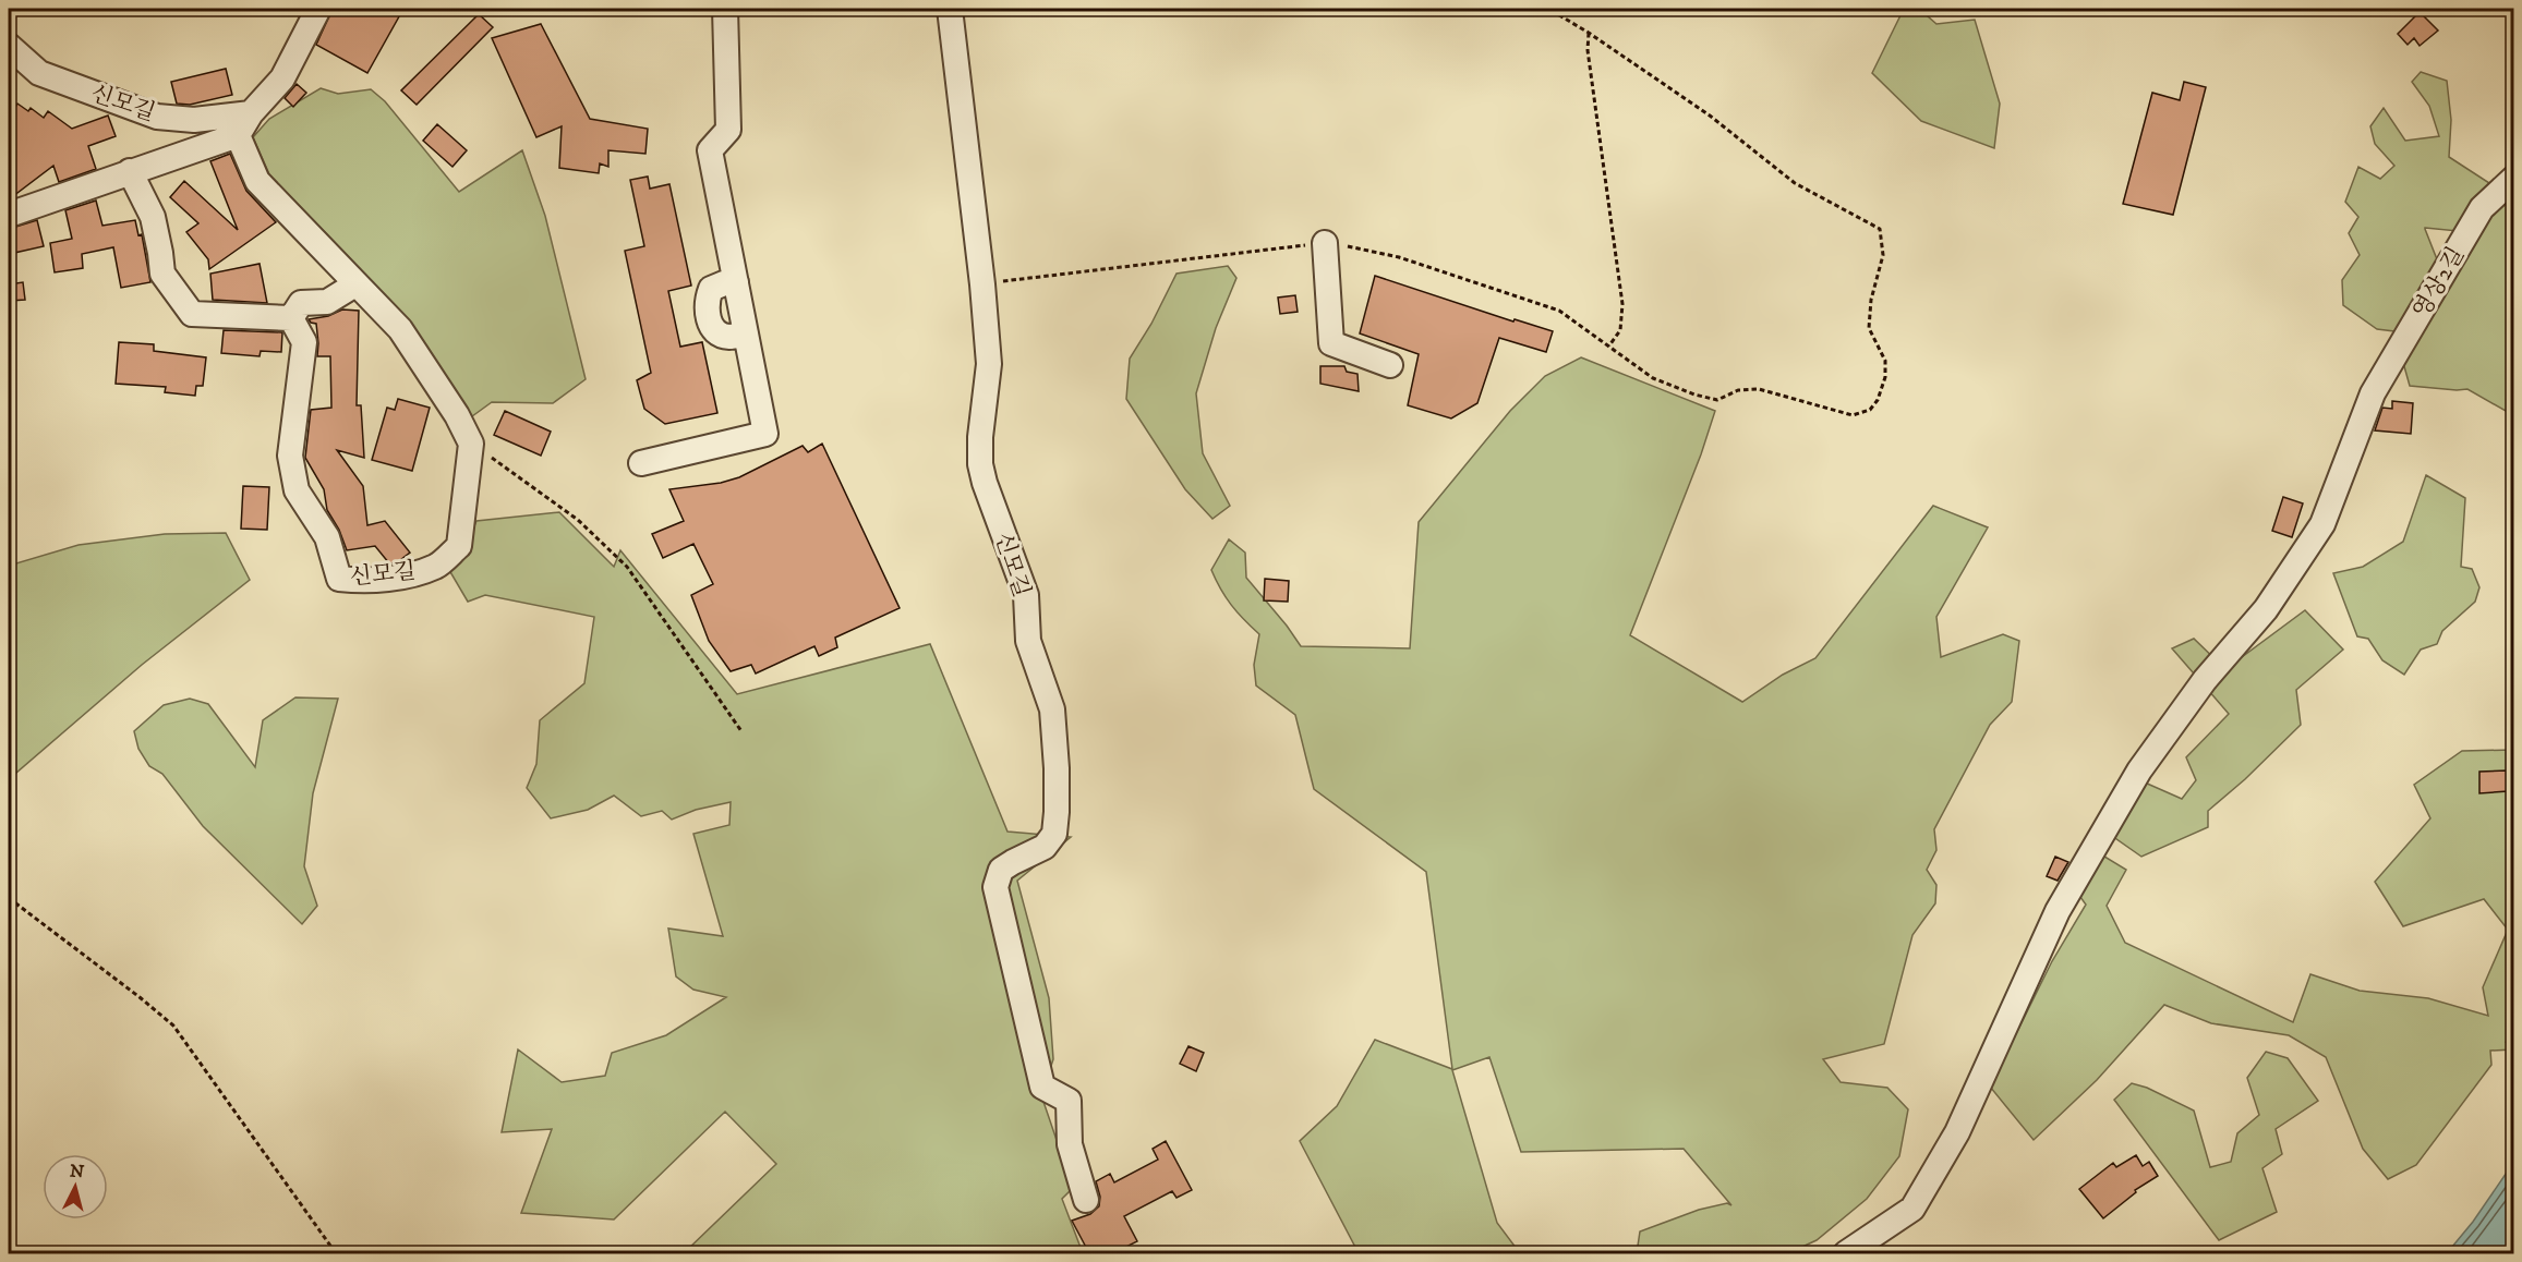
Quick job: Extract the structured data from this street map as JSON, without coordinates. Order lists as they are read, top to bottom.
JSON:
{
  "streets": {
    "street": ["신모길", "영상2길"]
  },
  "north": "top"
}
